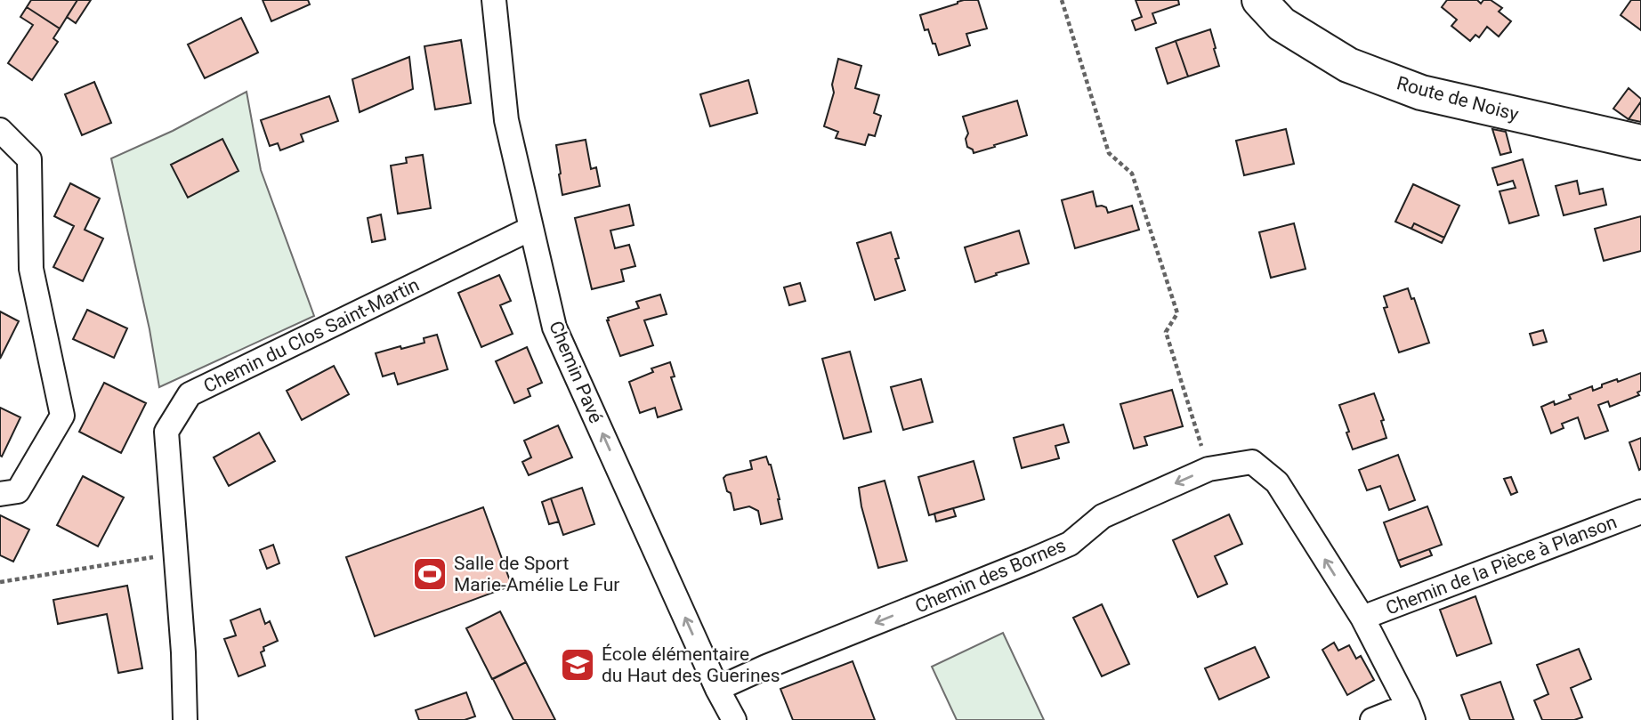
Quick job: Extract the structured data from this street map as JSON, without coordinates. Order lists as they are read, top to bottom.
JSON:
{
  "streets": {
    "street": [
      "Route de Noisy",
      "Chemin du Clos Saint-Martin",
      "Chemin Pavé",
      "Chemin de la Pièce à Planson",
      "Chemin des Bornes"
    ]
  },
  "crossings": [
    ["Chemin du Clos Saint-Martin", "Chemin Pavé"],
    ["Chemin Pavé", "Chemin des Bornes"],
    ["Chemin de la Pièce à Planson", "Chemin des Bornes"]
  ],
  "one_way": ["Chemin Pavé", "Chemin des Bornes"],
  "places": {
    "sports": ["Salle de Sport Marie-Amélie Le Fur"],
    "school or university": ["École élémentaire du Haut des Guerines"]
  }
}
